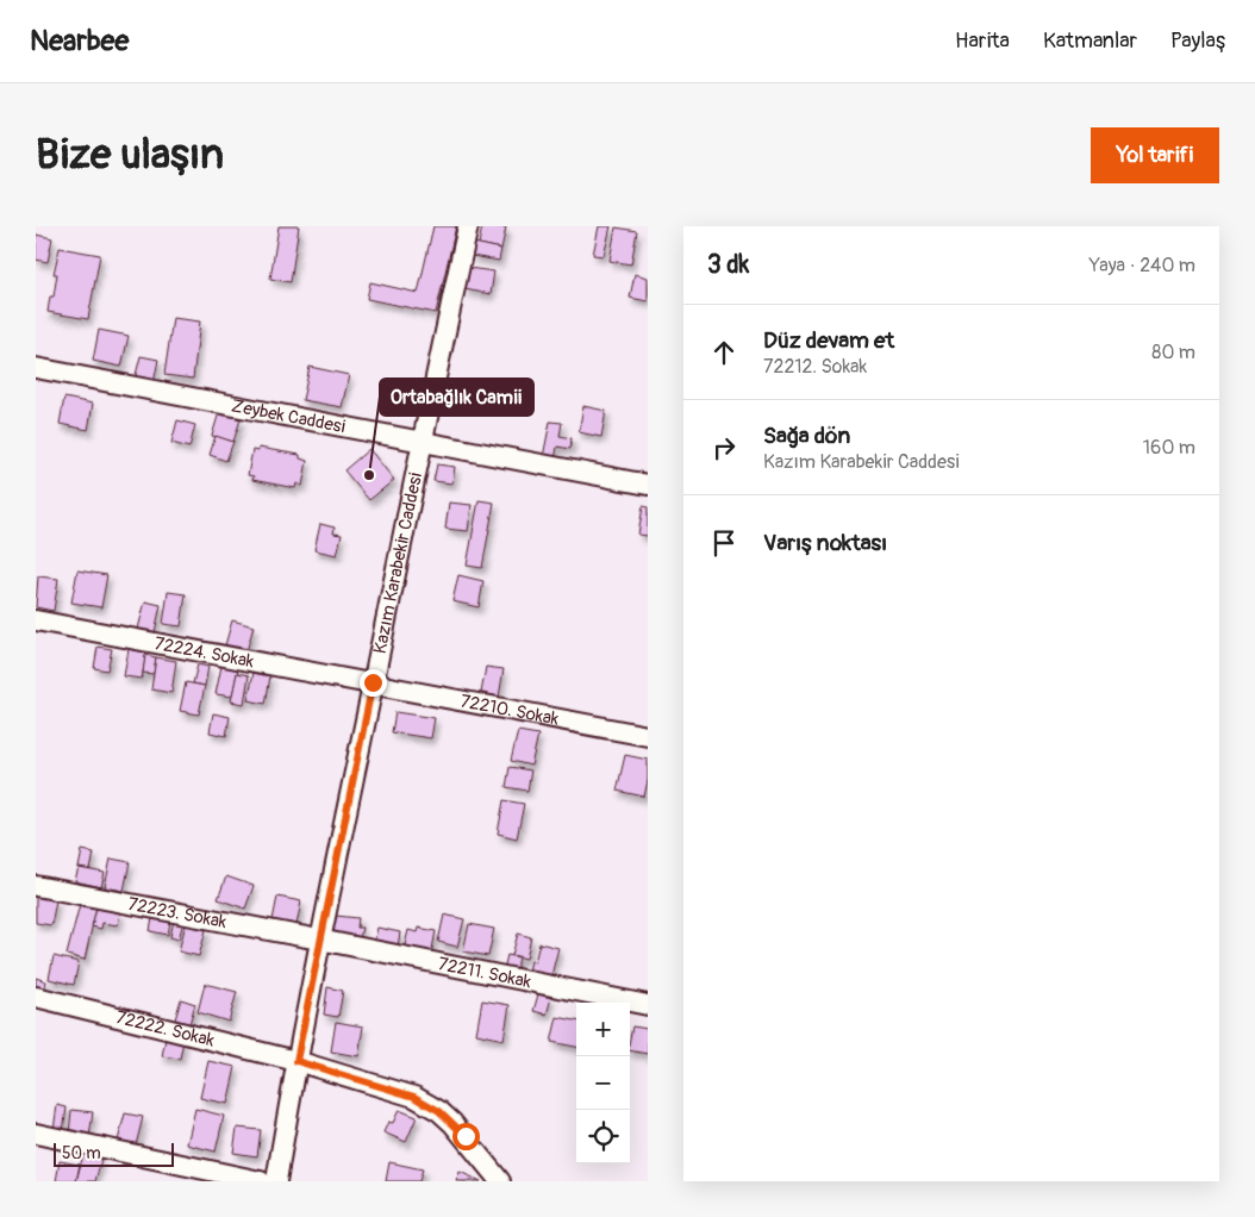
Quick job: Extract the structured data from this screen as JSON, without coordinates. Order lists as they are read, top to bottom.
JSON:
{
  "streets": {
    "street": [
      "Zeybek Caddesi",
      "Kazım Karabekir Caddesi",
      "72224. Sokak",
      "72210. Sokak",
      "72223. Sokak",
      "72211. Sokak",
      "72222. Sokak"
    ]
  },
  "crossings": [
    ["Zeybek Caddesi", "Kazım Karabekir Caddesi"],
    ["Kazım Karabekir Caddesi", "72224. Sokak"],
    ["Kazım Karabekir Caddesi", "72210. Sokak"],
    ["Kazım Karabekir Caddesi", "72223. Sokak"],
    ["Kazım Karabekir Caddesi", "72211. Sokak"],
    ["Kazım Karabekir Caddesi", "72222. Sokak"],
    ["72224. Sokak", "72210. Sokak"],
    ["72223. Sokak", "72211. Sokak"]
  ],
  "places": ["Ortabağlık Camii"],
  "scale_bar": "50 m",
  "page": {
    "header": "Nearbee",
    "nav": ["Harita", "Katmanlar", "Paylaş"],
    "buttons": "Yol tarifi",
    "title": "Bize ulaşın",
    "heading": ["3 dk", "Yaya · 240 m"],
    "list": [
      ["Düz devam et", "72212. Sokak", "80 m"],
      ["Sağa dön", "Kazım Karabekir Caddesi", "160 m"],
      "Varış noktası"
    ],
    "map_buttons": ["+", "−"],
    "scale": "50 m"
  }
}
